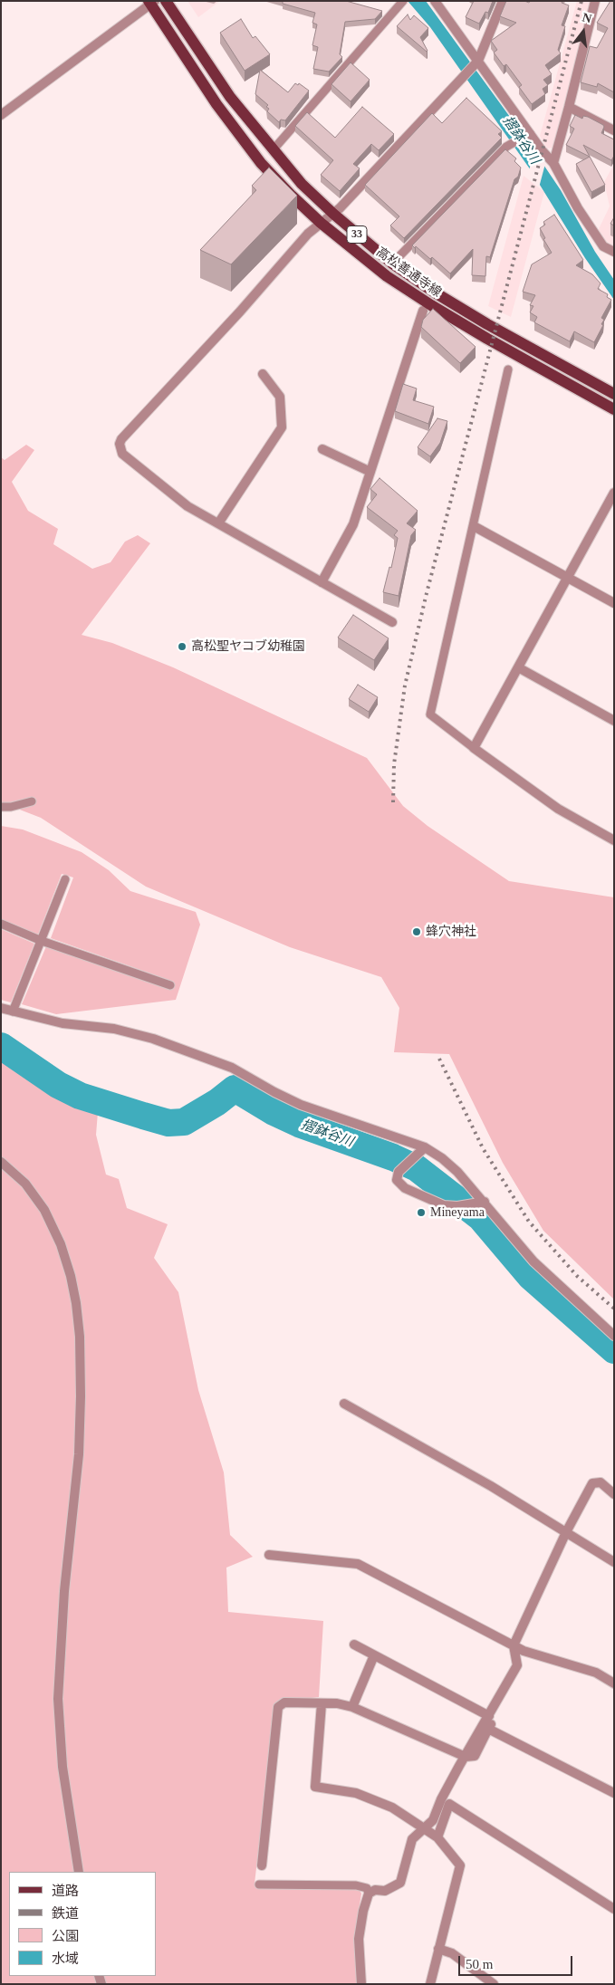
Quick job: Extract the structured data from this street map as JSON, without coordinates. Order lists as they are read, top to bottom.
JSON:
{
  "streets": {
    "main road": ["33", "高松善通寺線"]
  },
  "water": ["摺鉢谷川"],
  "places": ["高松聖ヤコブ幼稚園", "蜂穴神社", "Mineyama"],
  "legend": [
    "道路",
    "鉄道",
    "公園",
    "水域"
  ],
  "scale_bar": "50 m",
  "north": "top"
}
